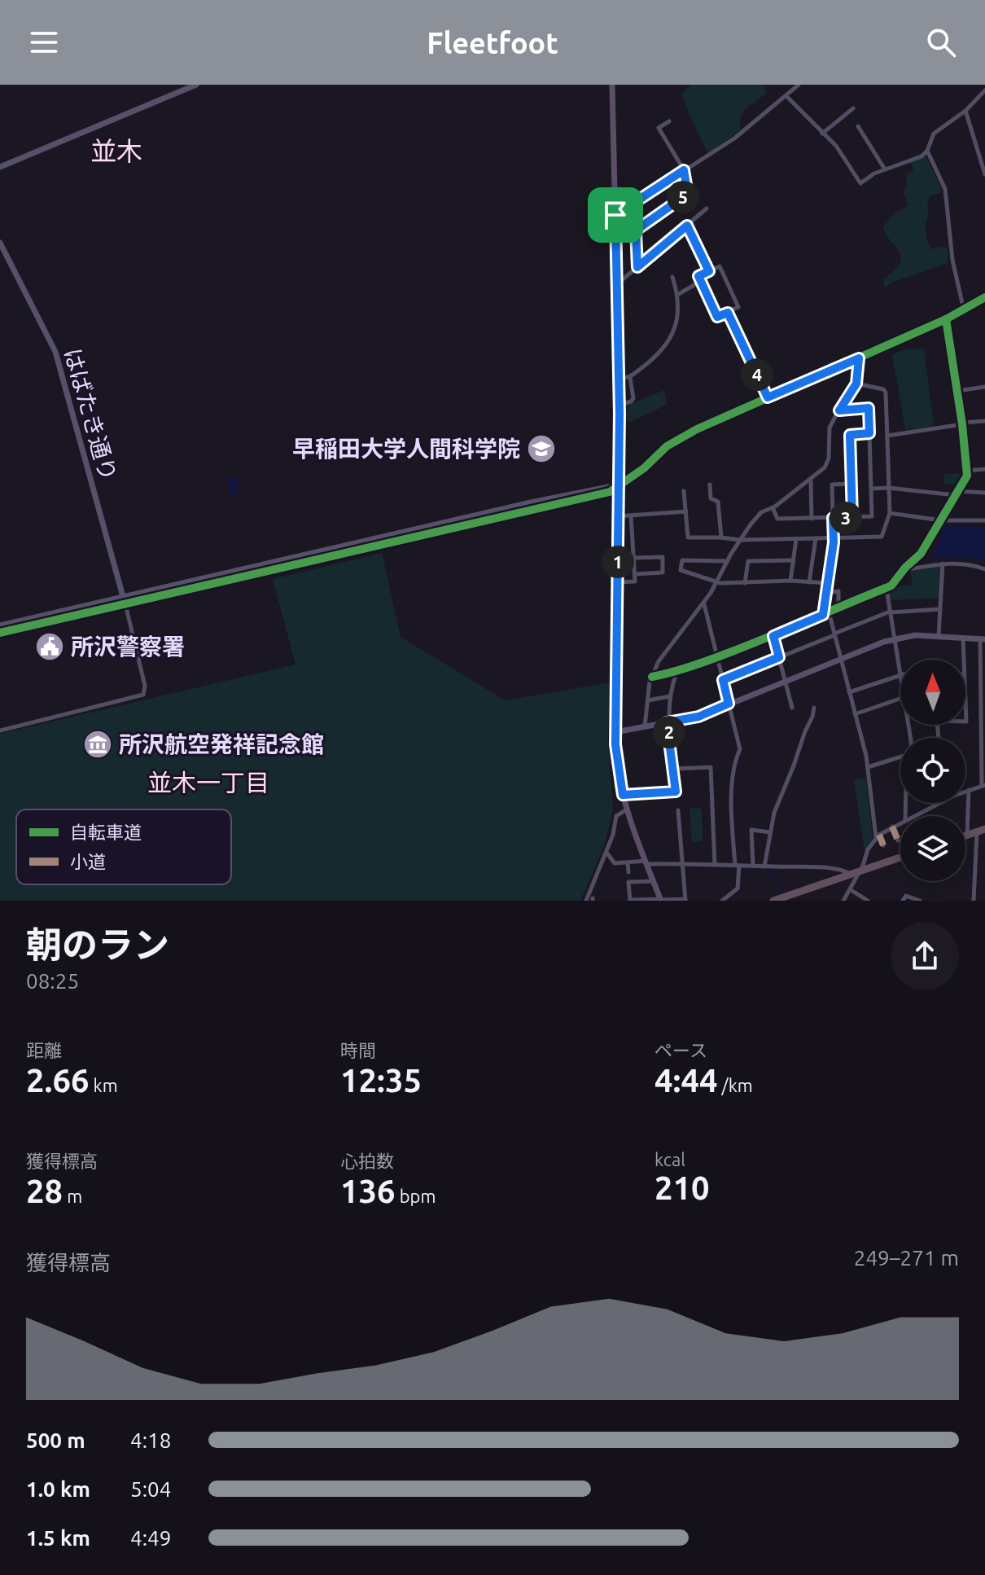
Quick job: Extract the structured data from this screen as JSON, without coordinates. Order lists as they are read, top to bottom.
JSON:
{
  "streets": {
    "street": ["はばたき通り"]
  },
  "districts": ["並木", "並木一丁目"],
  "places": {
    "school or university": ["早稲田大学人間科学院"],
    "public building": ["所沢警察署"],
    "museum": ["所沢航空発祥記念館"]
  },
  "legend": ["自転車道", "小道"],
  "north": "top",
  "page": {
    "header": "Fleetfoot",
    "pins": [
      "5",
      "4",
      "3",
      "1",
      "2"
    ],
    "heading": ["朝のラン", "08:25"],
    "stats": [
      ["距離", "2.66 km"],
      ["時間", "12:35"],
      ["ペース", "4:44 /km"],
      ["獲得標高", "28 m"],
      ["心拍数", "136 bpm"],
      ["kcal", "210"]
    ],
    "chart": ["獲得標高", "249–271 m"],
    "list": [
      {
        "name": "500 m",
        "note": "4:18"
      },
      {
        "name": "1.0 km",
        "note": "5:04"
      },
      {
        "name": "1.5 km",
        "note": "4:49"
      }
    ]
  }
}
